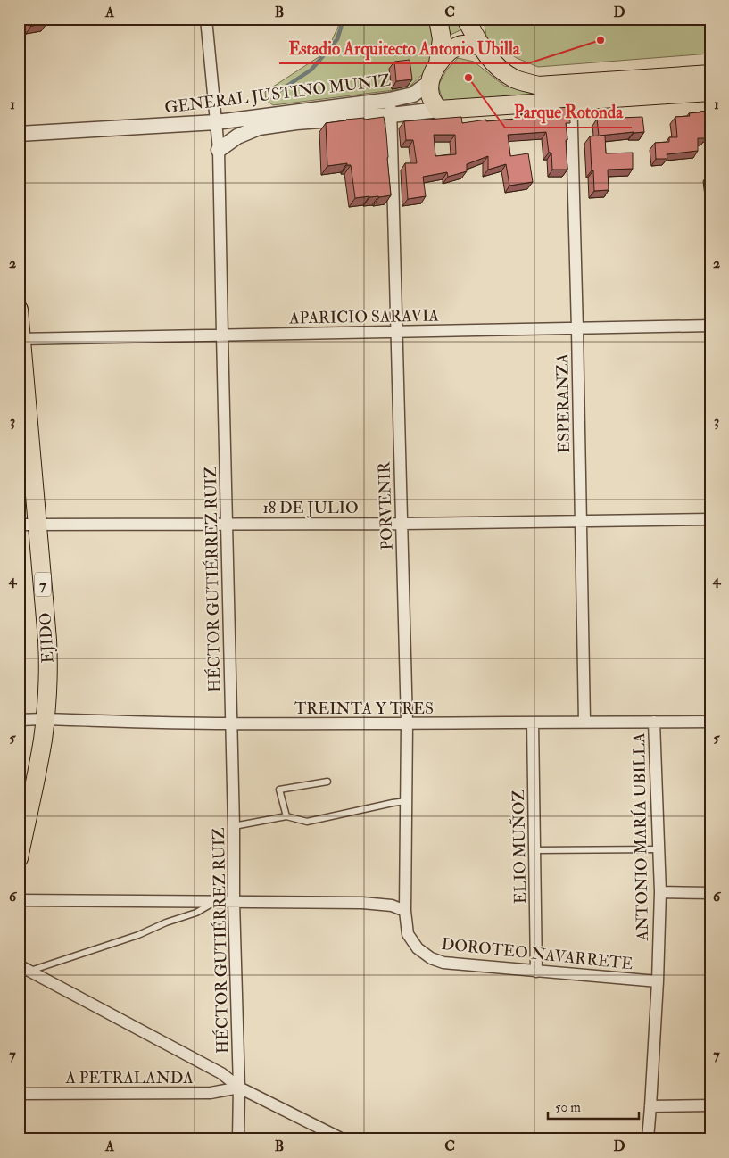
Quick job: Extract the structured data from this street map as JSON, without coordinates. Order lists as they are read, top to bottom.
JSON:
{
  "streets": {
    "main road": ["7", "EJIDO"],
    "street": [
      "GENERAL JUSTINO MUNIZ",
      "APARICIO SARAVIA",
      "ESPERANZA",
      "PORVENIR",
      "18 DE JULIO",
      "HÉCTOR GUTIÉRREZ RUIZ",
      "TREINTA Y TRES",
      "ANTONIO MARÍA UBILLA",
      "ELIO MUÑOZ",
      "DOROTEO NAVARRETE",
      "A PETRALANDA"
    ]
  },
  "crossings": [
    ["GENERAL JUSTINO MUNIZ", "PORVENIR"],
    ["GENERAL JUSTINO MUNIZ", "HÉCTOR GUTIÉRREZ RUIZ"],
    ["APARICIO SARAVIA", "ESPERANZA"],
    ["APARICIO SARAVIA", "PORVENIR"],
    ["APARICIO SARAVIA", "HÉCTOR GUTIÉRREZ RUIZ"],
    ["APARICIO SARAVIA", "EJIDO"],
    ["ESPERANZA", "18 DE JULIO"],
    ["ESPERANZA", "TREINTA Y TRES"],
    ["PORVENIR", "18 DE JULIO"],
    ["PORVENIR", "TREINTA Y TRES"],
    ["PORVENIR", "DOROTEO NAVARRETE"],
    ["18 DE JULIO", "HÉCTOR GUTIÉRREZ RUIZ"],
    ["18 DE JULIO", "EJIDO"],
    ["HÉCTOR GUTIÉRREZ RUIZ", "TREINTA Y TRES"],
    ["HÉCTOR GUTIÉRREZ RUIZ", "A PETRALANDA"],
    ["EJIDO", "TREINTA Y TRES"],
    ["TREINTA Y TRES", "ANTONIO MARÍA UBILLA"],
    ["TREINTA Y TRES", "ELIO MUÑOZ"],
    ["ANTONIO MARÍA UBILLA", "DOROTEO NAVARRETE"],
    ["ELIO MUÑOZ", "DOROTEO NAVARRETE"]
  ],
  "places": ["Estadio Arquitecto Antonio Ubilla", "Parque Rotonda"],
  "scale_bar": "50 m",
  "grid": {
    "columns": [
      "A",
      "B",
      "C",
      "D"
    ],
    "rows": [
      "1",
      "2",
      "3",
      "4",
      "5",
      "6",
      "7"
    ]
  }
}
